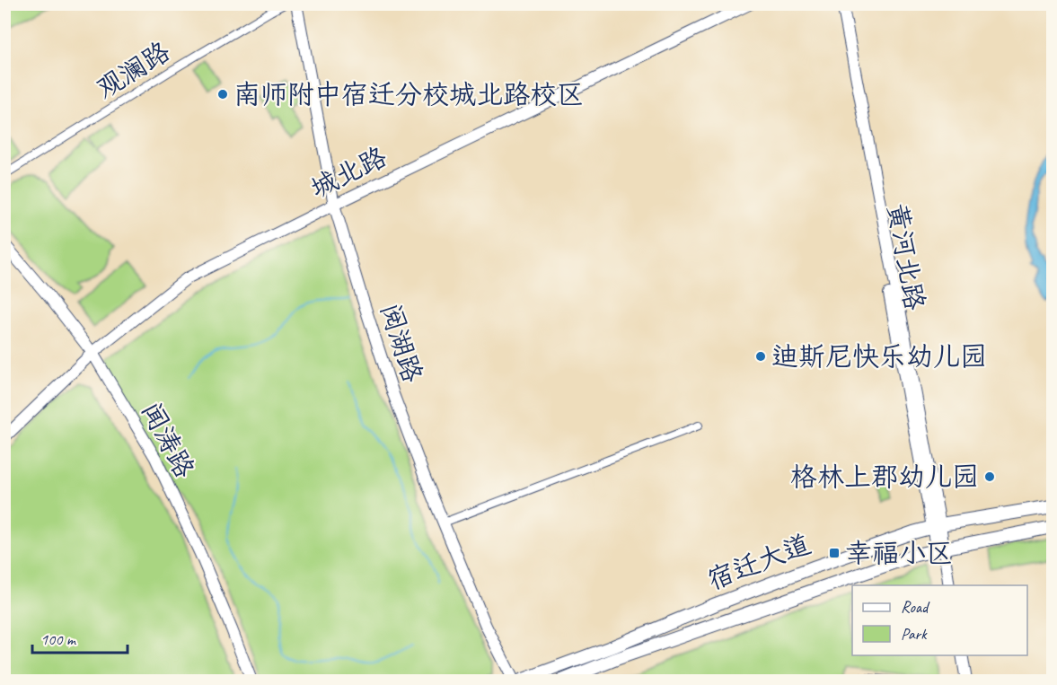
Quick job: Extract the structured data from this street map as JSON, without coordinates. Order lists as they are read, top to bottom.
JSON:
{
  "streets": {
    "main road": ["宿迁大道"],
    "street": [
      "观澜路",
      "城北路",
      "黄河北路",
      "阅湖路",
      "闻涛路"
    ]
  },
  "crossings": [
    ["城北路", "阅湖路"],
    ["城北路", "闻涛路"],
    ["黄河北路", "宿迁大道"]
  ],
  "places": {
    "other": ["南师附中宿迁分校城北路校区", "迪斯尼快乐幼儿园", "格林上郡幼儿园"],
    "transit": ["幸福小区"]
  },
  "legend": ["Road", "Park"],
  "scale_bar": "100 m"
}
